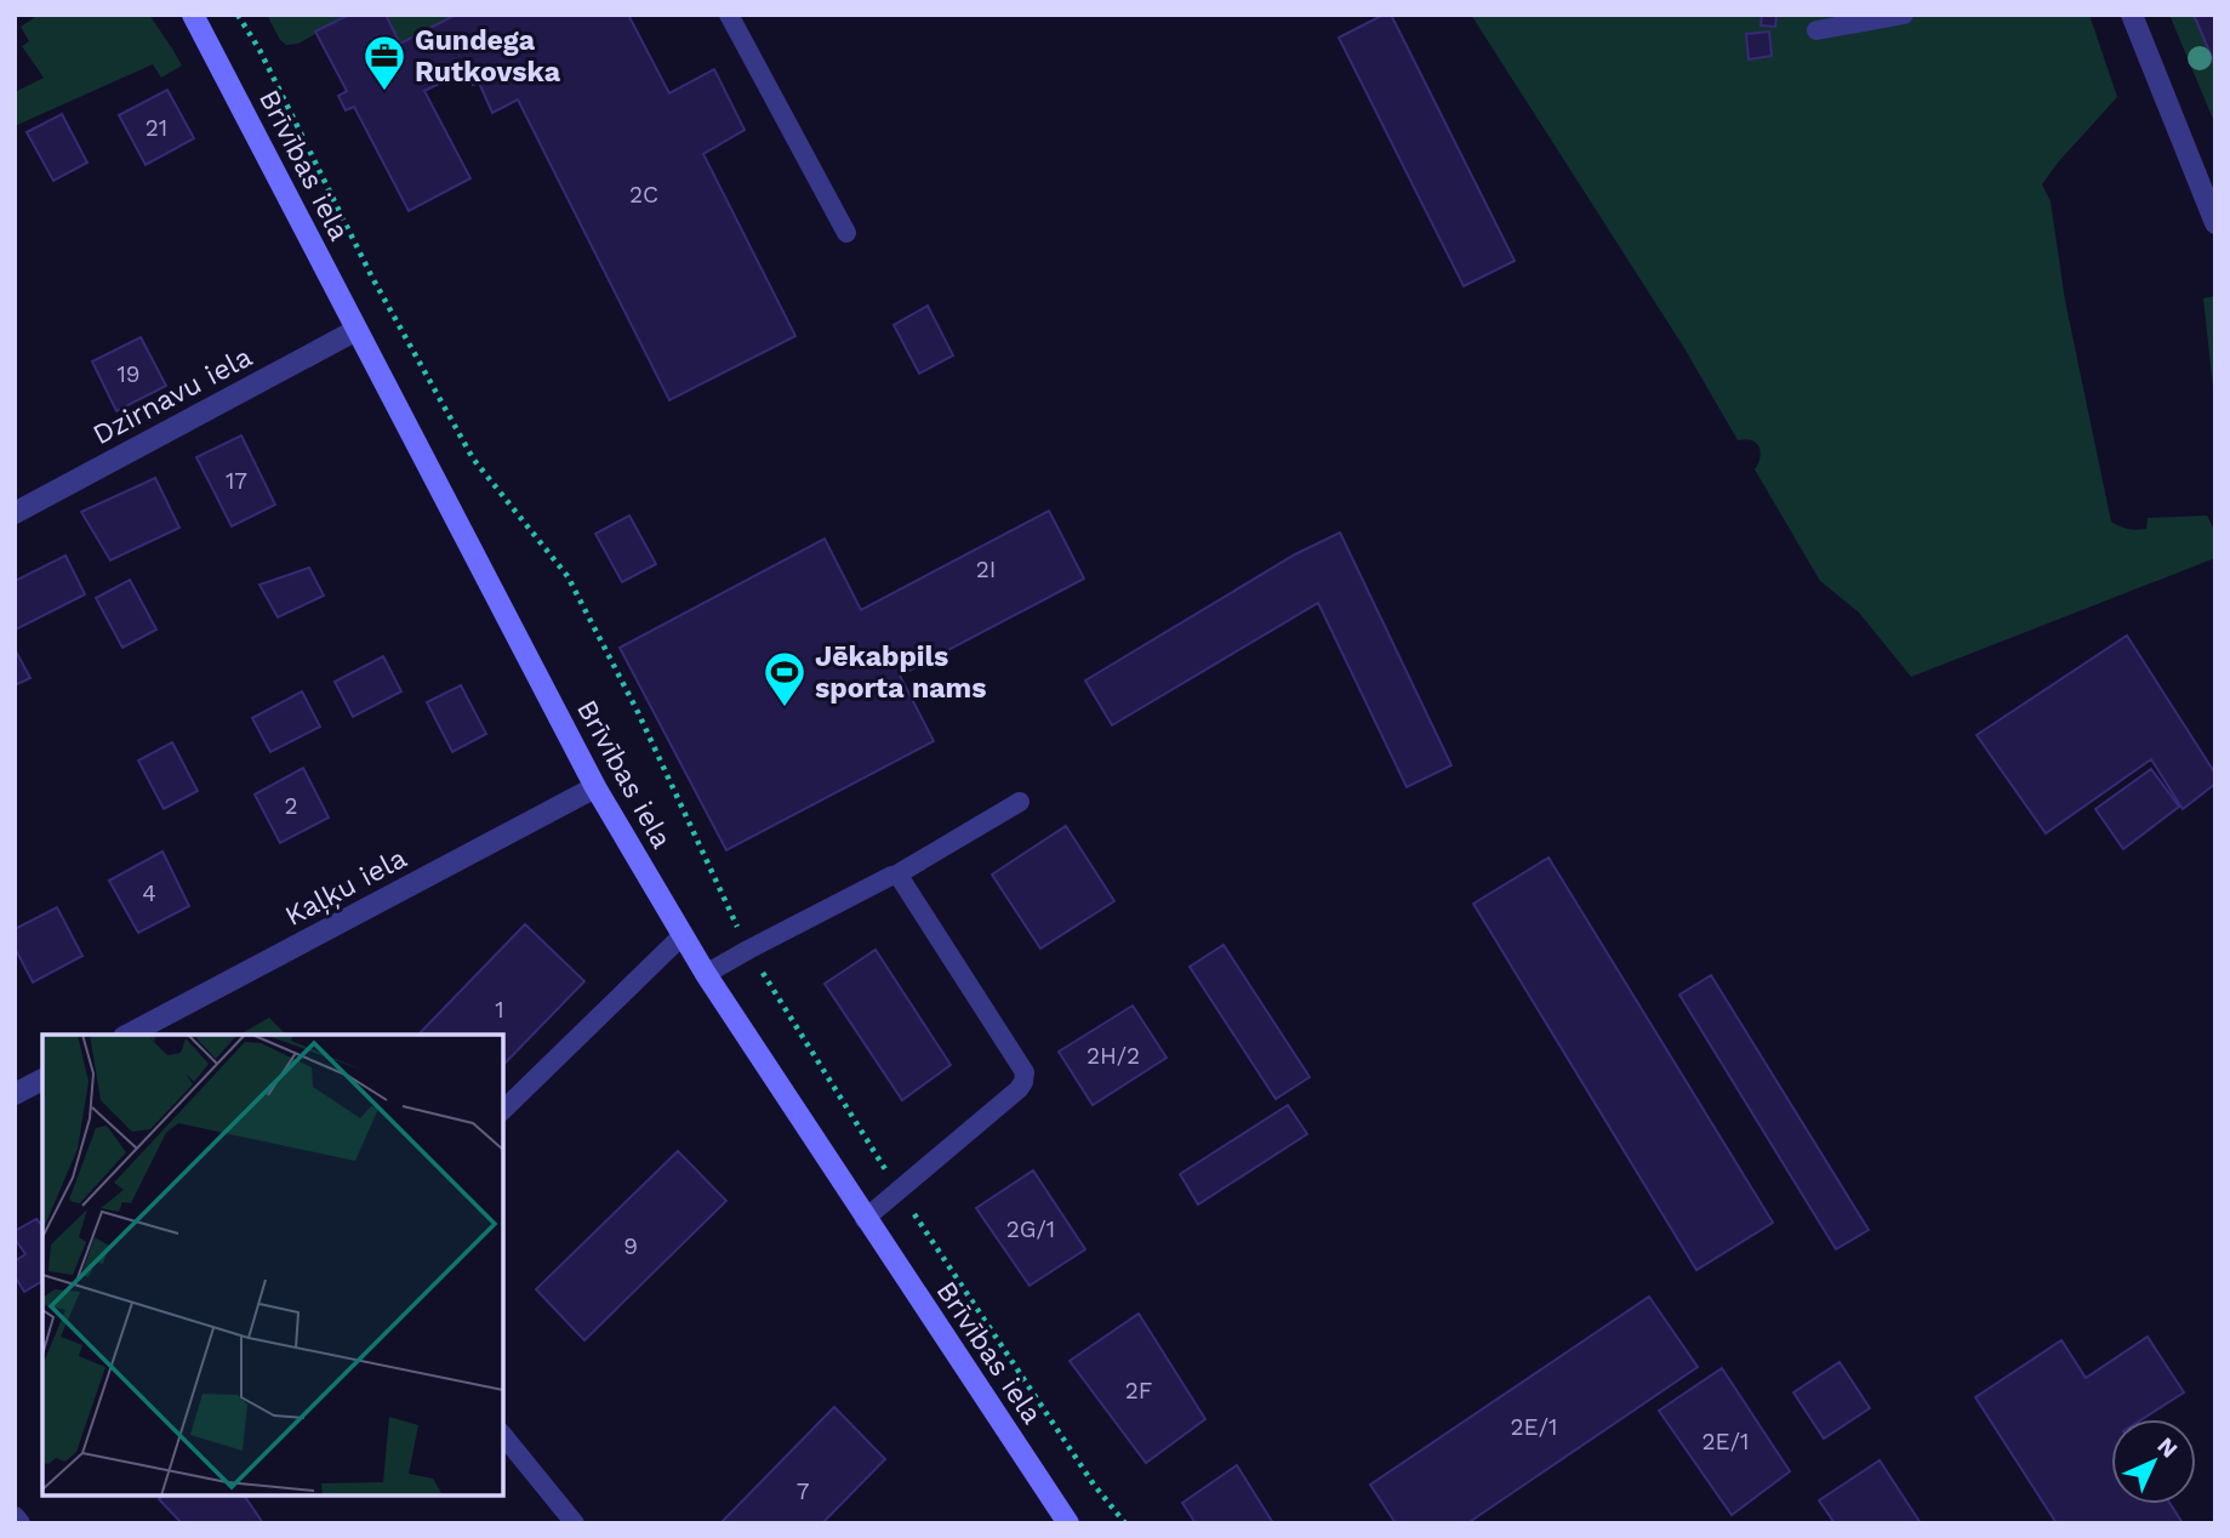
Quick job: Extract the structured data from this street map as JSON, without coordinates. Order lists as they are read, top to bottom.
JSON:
{
  "streets": {
    "main road": ["Brīvības iela"],
    "street": ["Dzirnavu iela", "Kaļķu iela"]
  },
  "crossings": [
    ["Brīvības iela", "Dzirnavu iela"],
    ["Brīvības iela", "Kaļķu iela"]
  ],
  "places": {
    "office": ["Gundega Rutkovska"],
    "sports": ["Jēkabpils sporta nams"]
  },
  "house_numbers": [
    "21",
    "2C",
    "19",
    "17",
    "2I",
    "2",
    "4",
    "1",
    "2H/2",
    "2G/1",
    "9",
    "2F",
    "2E/1",
    "2E/1",
    "7"
  ],
  "north": "top right"
}
